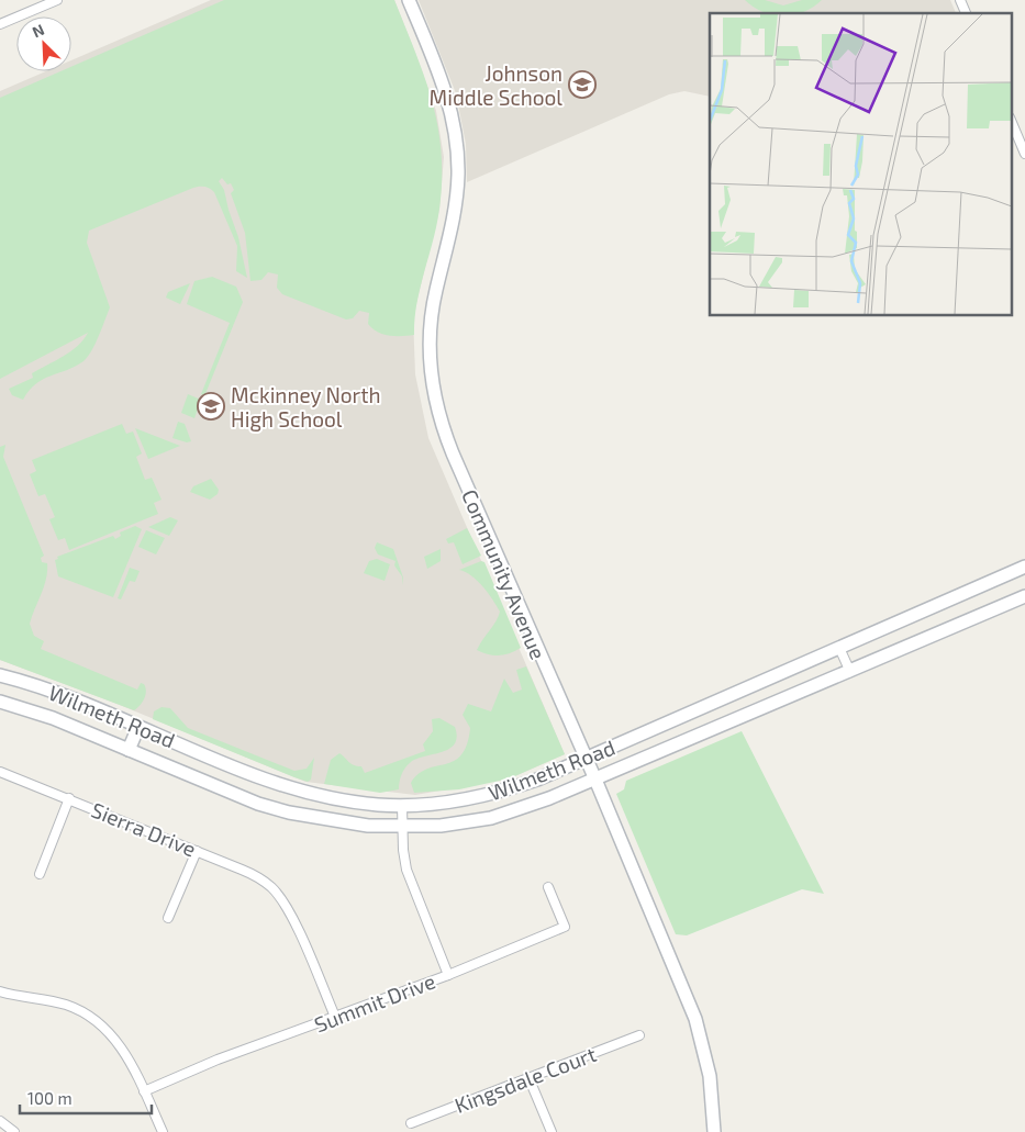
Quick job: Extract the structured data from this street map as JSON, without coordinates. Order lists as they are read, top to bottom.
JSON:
{
  "streets": {
    "main road": ["Community Avenue", "Wilmeth Road"],
    "street": ["Sierra Drive", "Summit Drive", "Kingsdale Court"]
  },
  "crossings": [
    ["Community Avenue", "Wilmeth Road"],
    ["Sierra Drive", "Summit Drive"]
  ],
  "places": {
    "school or university": ["Johnson Middle School", "Mckinney North High School"]
  },
  "scale_bar": "100 m",
  "north": "top left"
}
